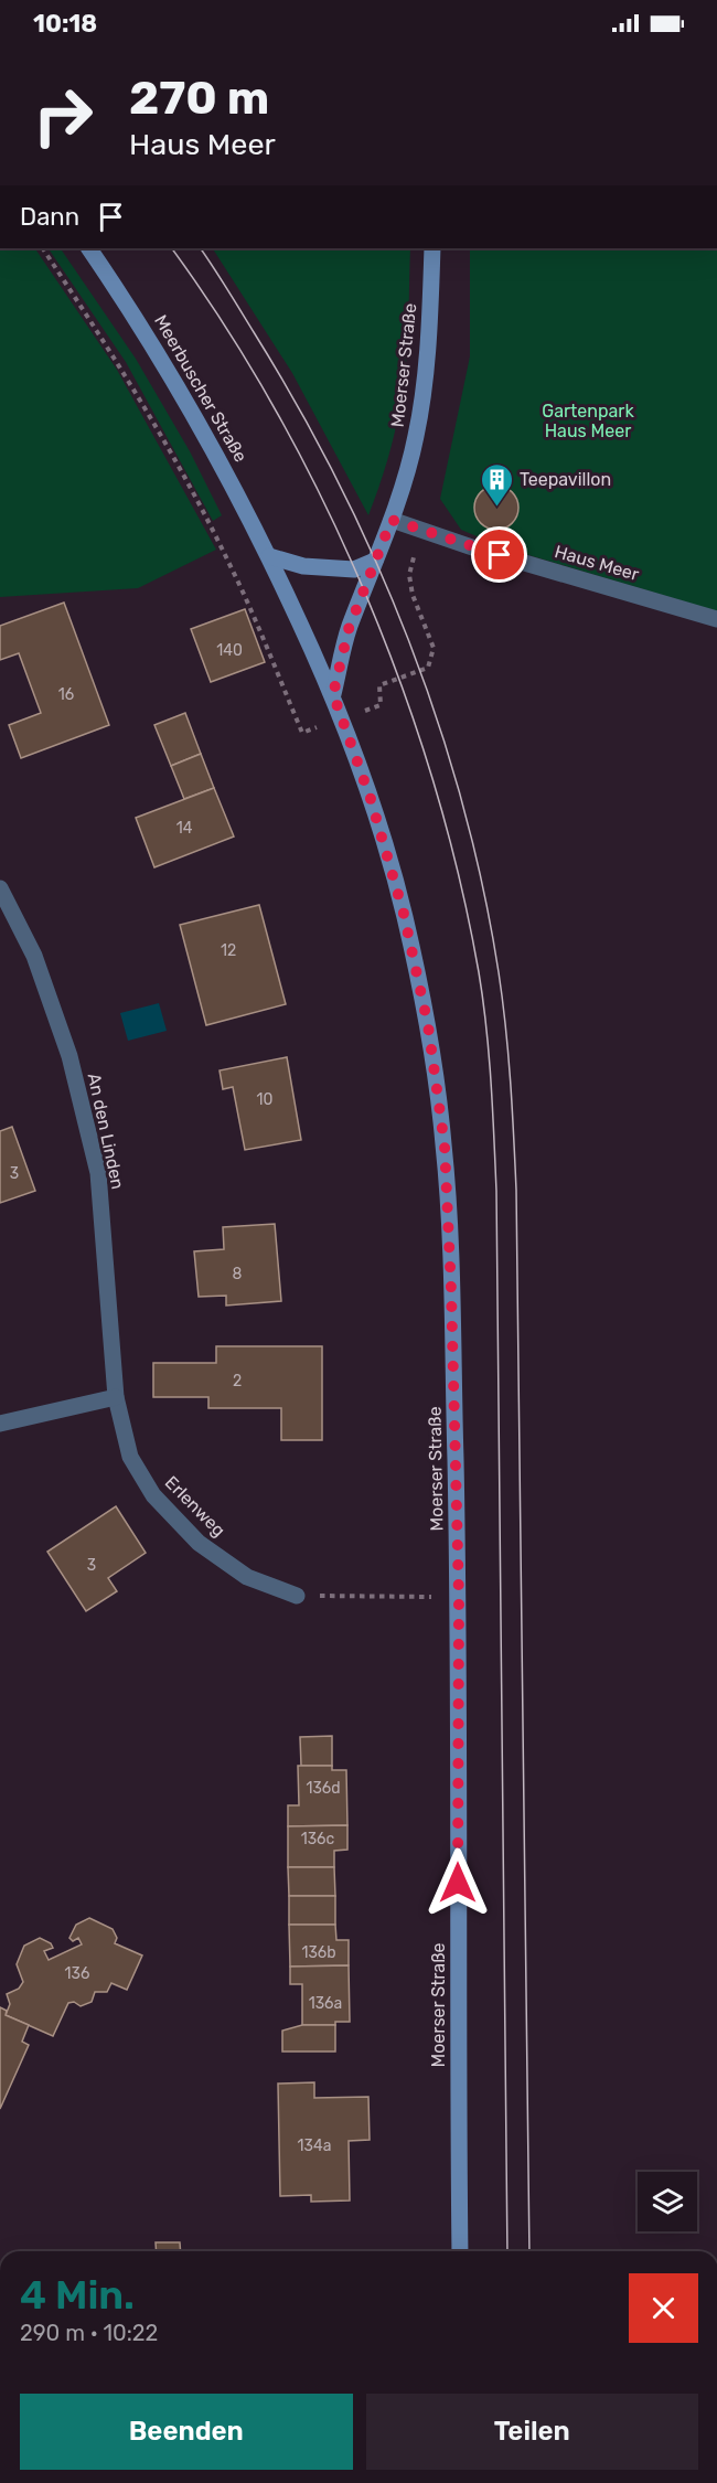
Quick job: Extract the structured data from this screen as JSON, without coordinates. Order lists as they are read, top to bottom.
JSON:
{
  "streets": {
    "main road": ["Moerser Straße", "Meerbuscher Straße"],
    "street": ["Haus Meer", "An den Linden", "Erlenweg"]
  },
  "crossings": [
    ["Moerser Straße", "Meerbuscher Straße"],
    ["Moerser Straße", "Haus Meer"],
    ["An den Linden", "Erlenweg"]
  ],
  "parks": ["Gartenpark Haus Meer"],
  "places": {
    "building": ["Teepavillon"]
  },
  "house_numbers": [
    "140",
    "16",
    "14",
    "12",
    "10",
    "3",
    "8",
    "2",
    "3",
    "136d",
    "136c",
    "136b",
    "136",
    "136a",
    "134a"
  ],
  "page": {
    "status": "10:18",
    "turn": ["270 m", "Haus Meer"],
    "then": "Dann",
    "heading": ["4 Min.", "290 m · 10:22"],
    "buttons": ["Beenden", "Teilen"]
  }
}
